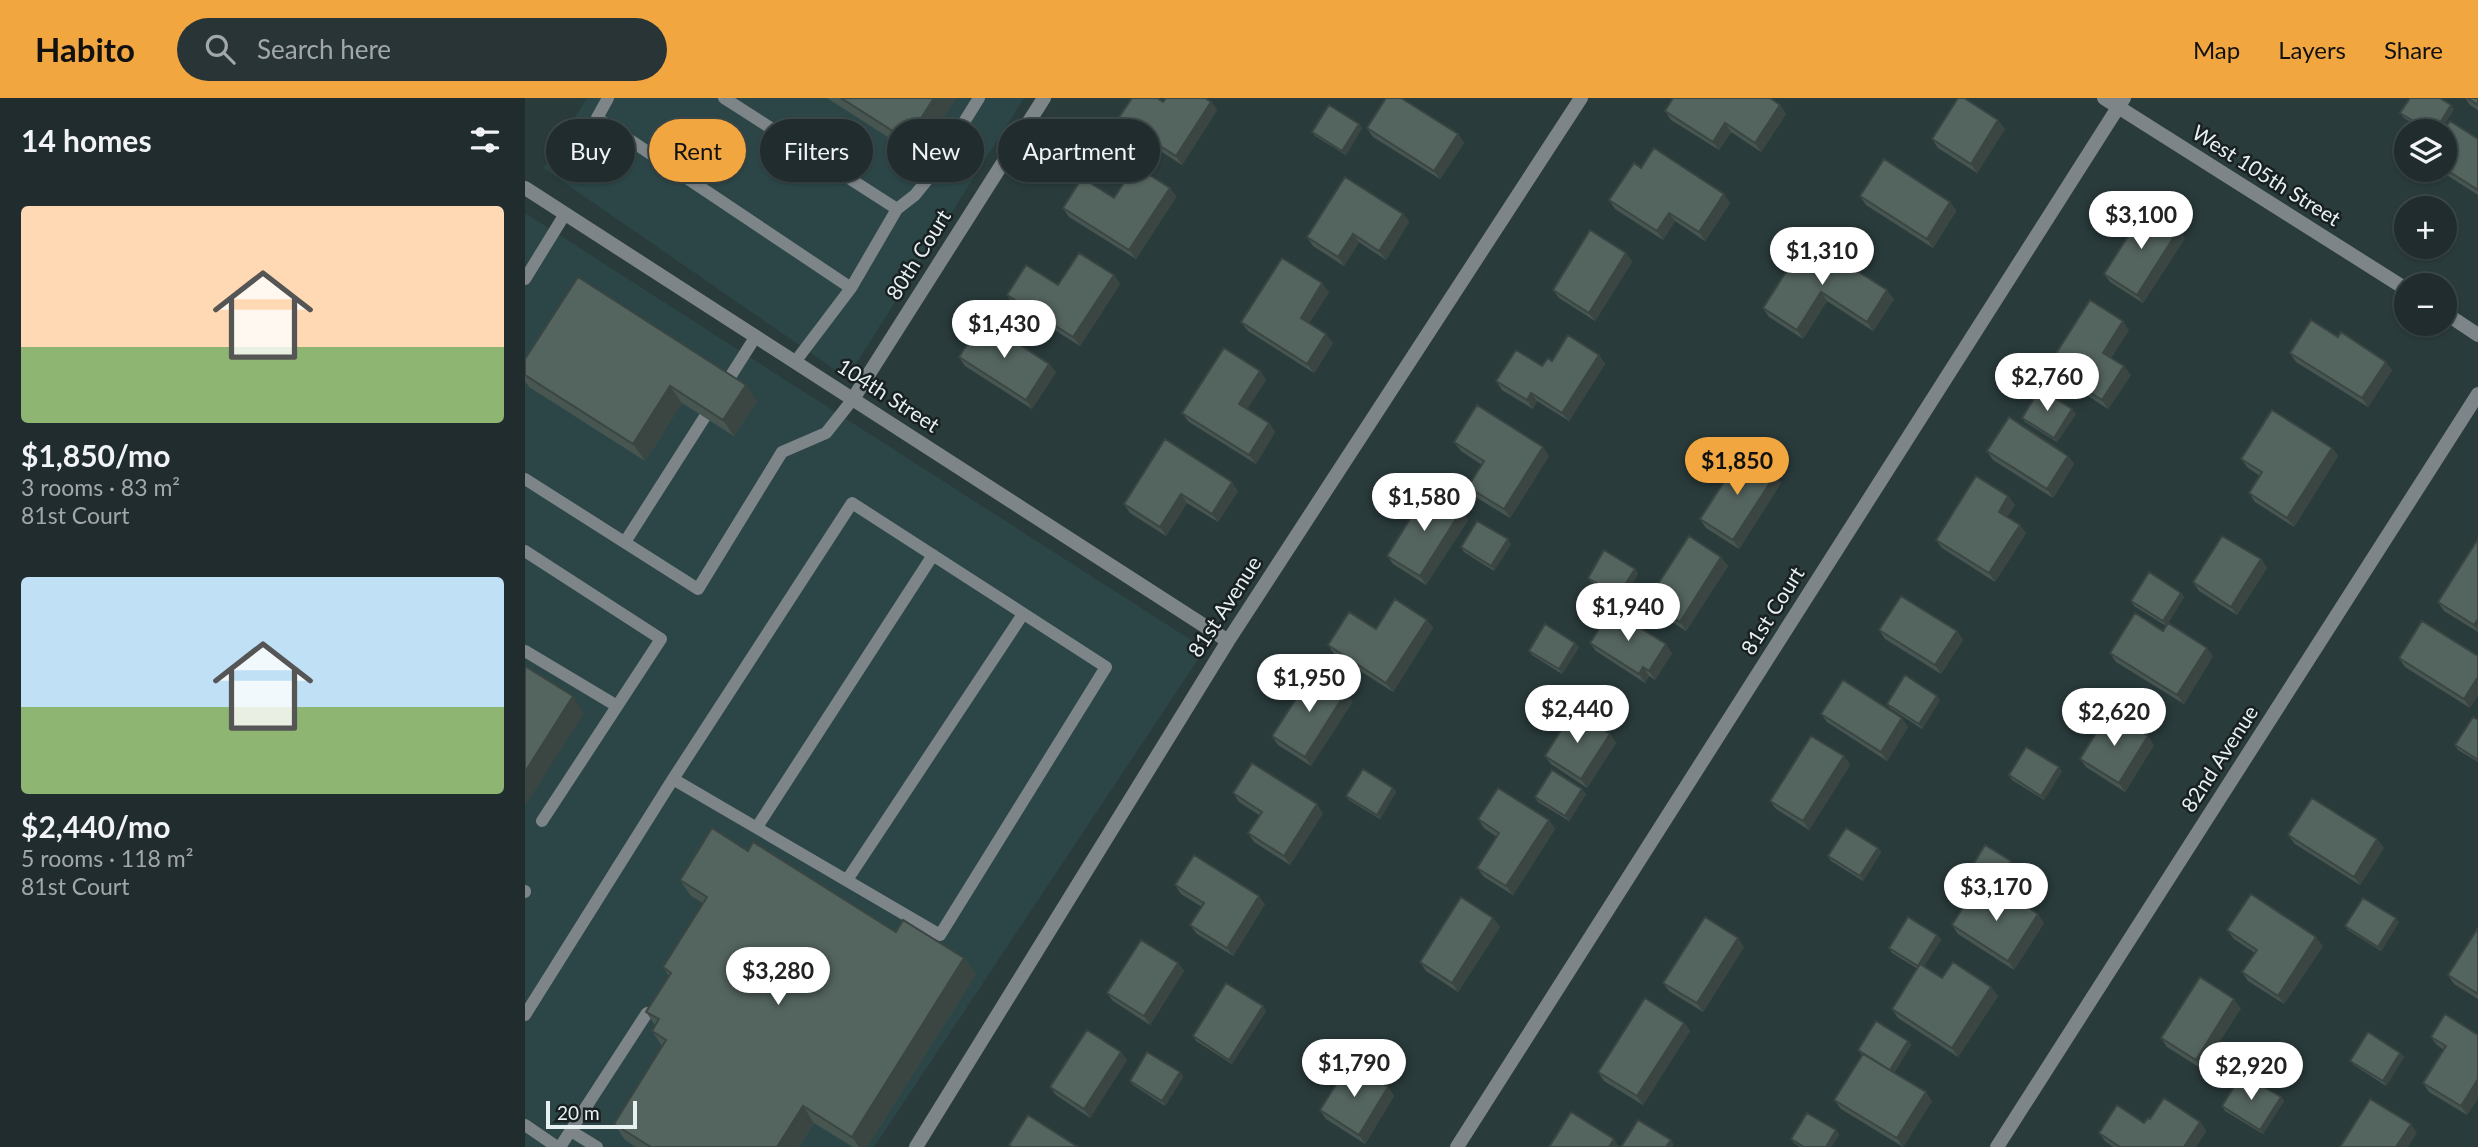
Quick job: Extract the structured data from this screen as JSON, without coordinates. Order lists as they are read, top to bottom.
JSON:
{
  "streets": {
    "street": [
      "West 105th Street",
      "80th Court",
      "104th Street",
      "81st Avenue",
      "81st Court",
      "82nd Avenue"
    ]
  },
  "crossings": [
    ["West 105th Street", "81st Court"],
    ["80th Court", "104th Street"],
    ["104th Street", "81st Avenue"]
  ],
  "scale_bar": "20 m",
  "page": {
    "header": "Habito",
    "search": "Search here",
    "nav": ["Map", "Layers", "Share"],
    "heading": "14 homes",
    "map_buttons": ["+", "−"],
    "chip": [
      "Buy",
      "Rent",
      "Filters",
      "New",
      "Apartment"
    ],
    "list": [
      {
        "name": "$1,850/mo",
        "note": "3 rooms · 83 m² · 81st Court"
      },
      {
        "name": "$2,440/mo",
        "note": "5 rooms · 118 m² · 81st Court"
      }
    ],
    "price": [
      "$3,100",
      "$1,310",
      "$1,430",
      "$2,760",
      "$1,850",
      "$1,580",
      "$1,940",
      "$1,950",
      "$2,440",
      "$2,620",
      "$3,170",
      "$3,280",
      "$1,790",
      "$2,920"
    ],
    "scale": "20 m"
  }
}
